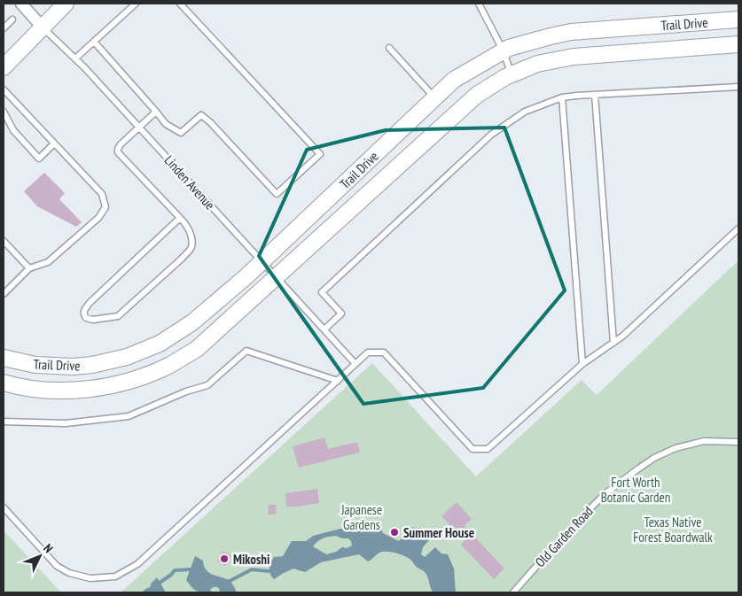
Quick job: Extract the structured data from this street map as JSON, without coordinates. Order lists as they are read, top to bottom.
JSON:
{
  "streets": {
    "street": ["Trail Drive", "Linden Avenue"],
    "lane": ["Old Garden Road"]
  },
  "crossings": [
    ["Trail Drive", "Linden Avenue"]
  ],
  "parks": ["Fort Worth Botanic Garden", "Japanese Gardens", "Texas Native Forest Boardwalk"],
  "places": ["Summer House", "Mikoshi"],
  "north": "top right"
}
